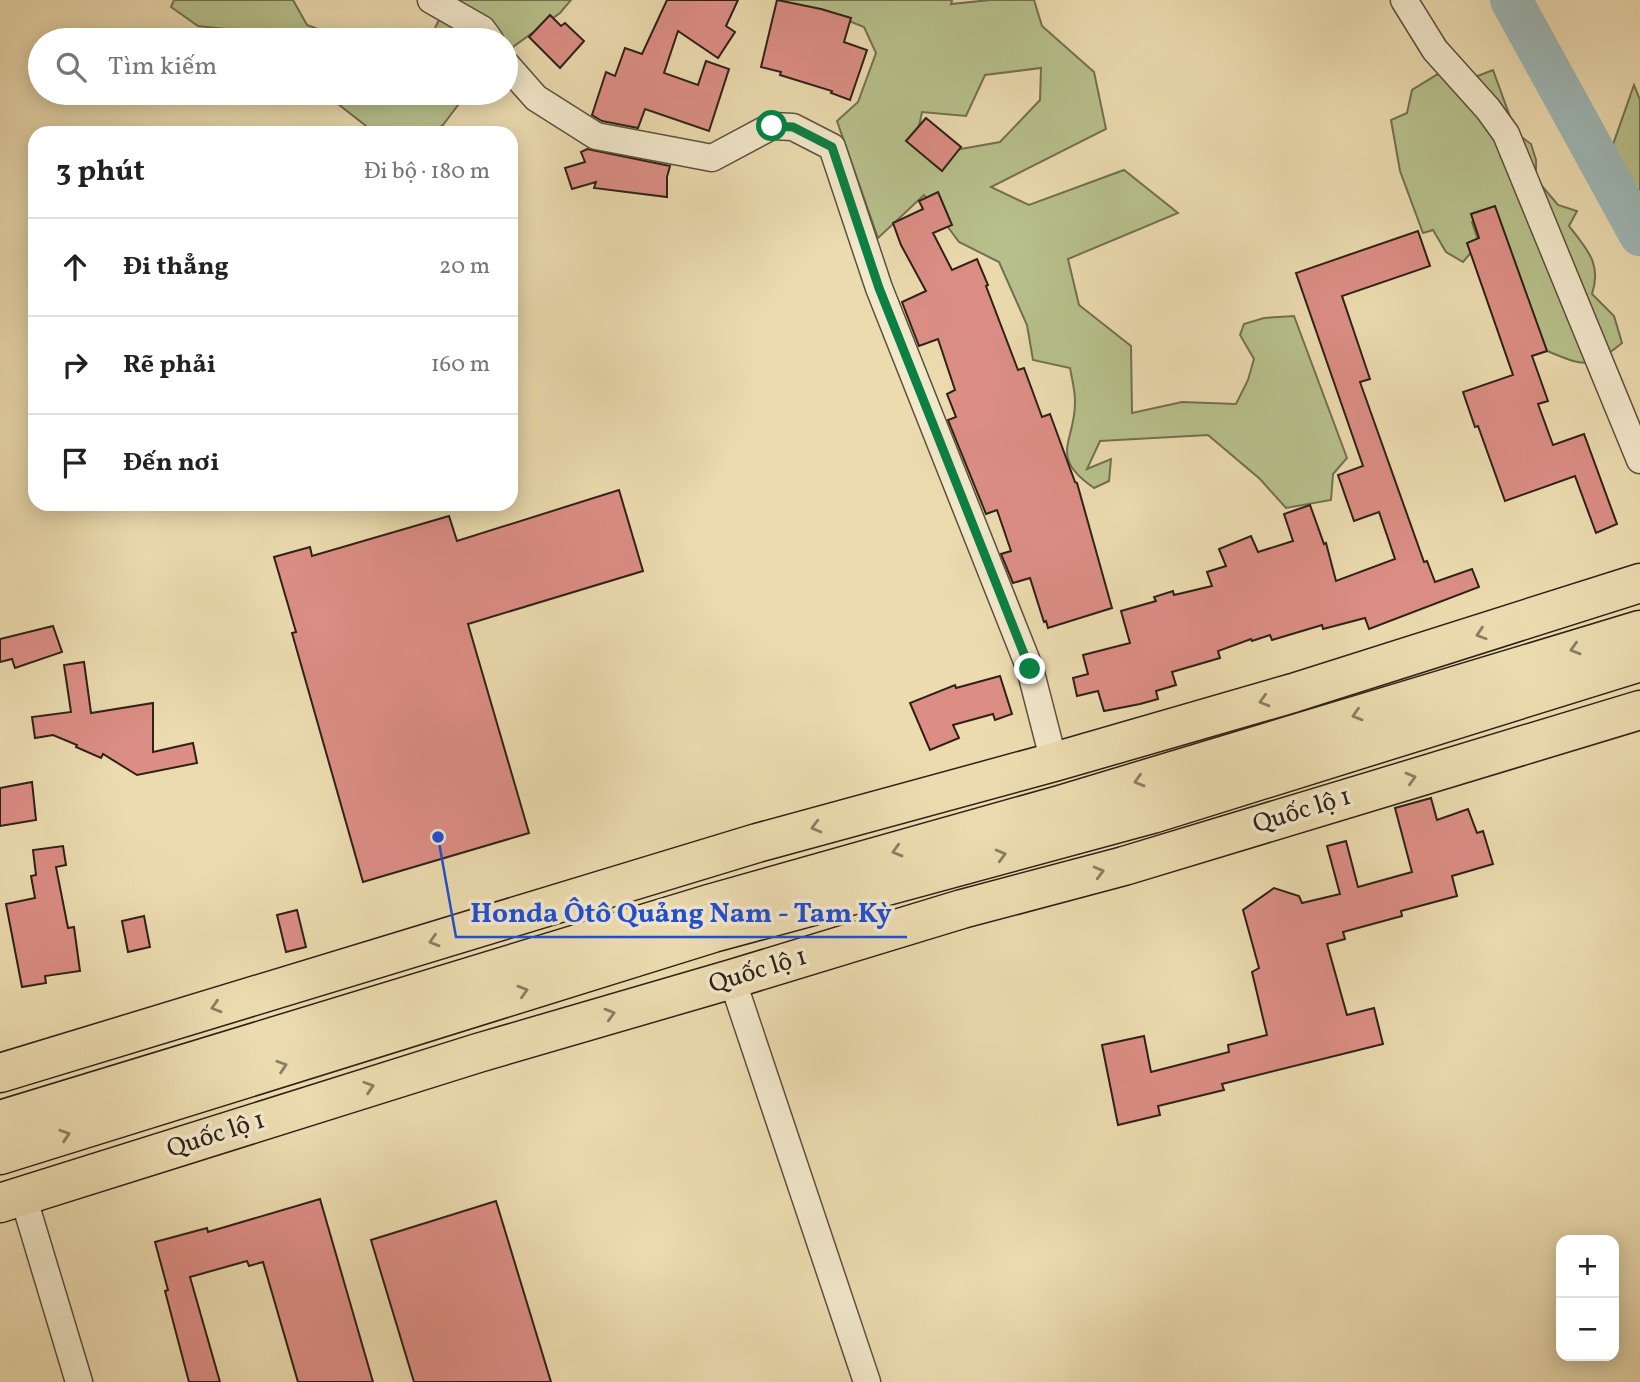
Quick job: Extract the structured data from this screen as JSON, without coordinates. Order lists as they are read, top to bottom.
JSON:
{
  "streets": {
    "highway": ["Quốc lộ 1"]
  },
  "places": ["Honda Ôtô Quảng Nam - Tam Kỳ"],
  "page": {
    "search": "Tìm kiếm",
    "heading": ["3 phút", "Đi bộ · 180 m"],
    "list": [
      ["Đi thẳng", "20 m"],
      ["Rẽ phải", "160 m"],
      "Đến nơi"
    ],
    "map_buttons": ["+", "−"]
  }
}
